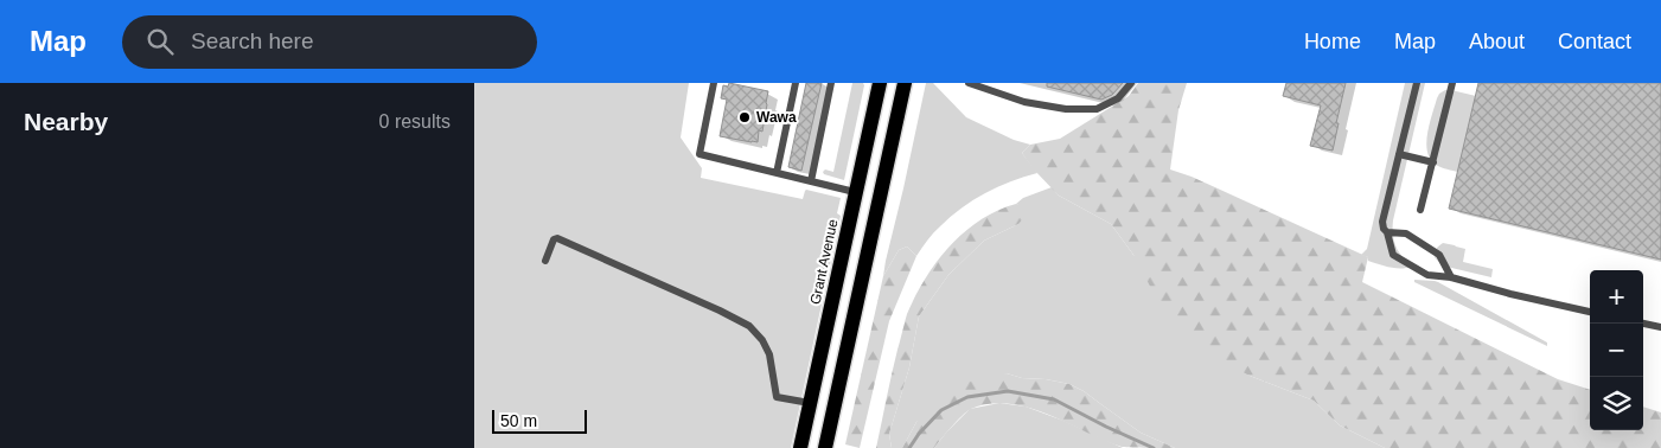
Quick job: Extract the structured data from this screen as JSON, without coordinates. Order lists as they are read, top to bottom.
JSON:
{
  "streets": {
    "main road": ["Grant Avenue"]
  },
  "places": ["Wawa"],
  "scale_bar": "50 m",
  "page": {
    "header": "Map",
    "search": "Search here",
    "nav": [
      "Home",
      "Map",
      "About",
      "Contact"
    ],
    "heading": ["Nearby", "0 results"],
    "map_buttons": ["+", "−"],
    "scale": "50 m"
  }
}
